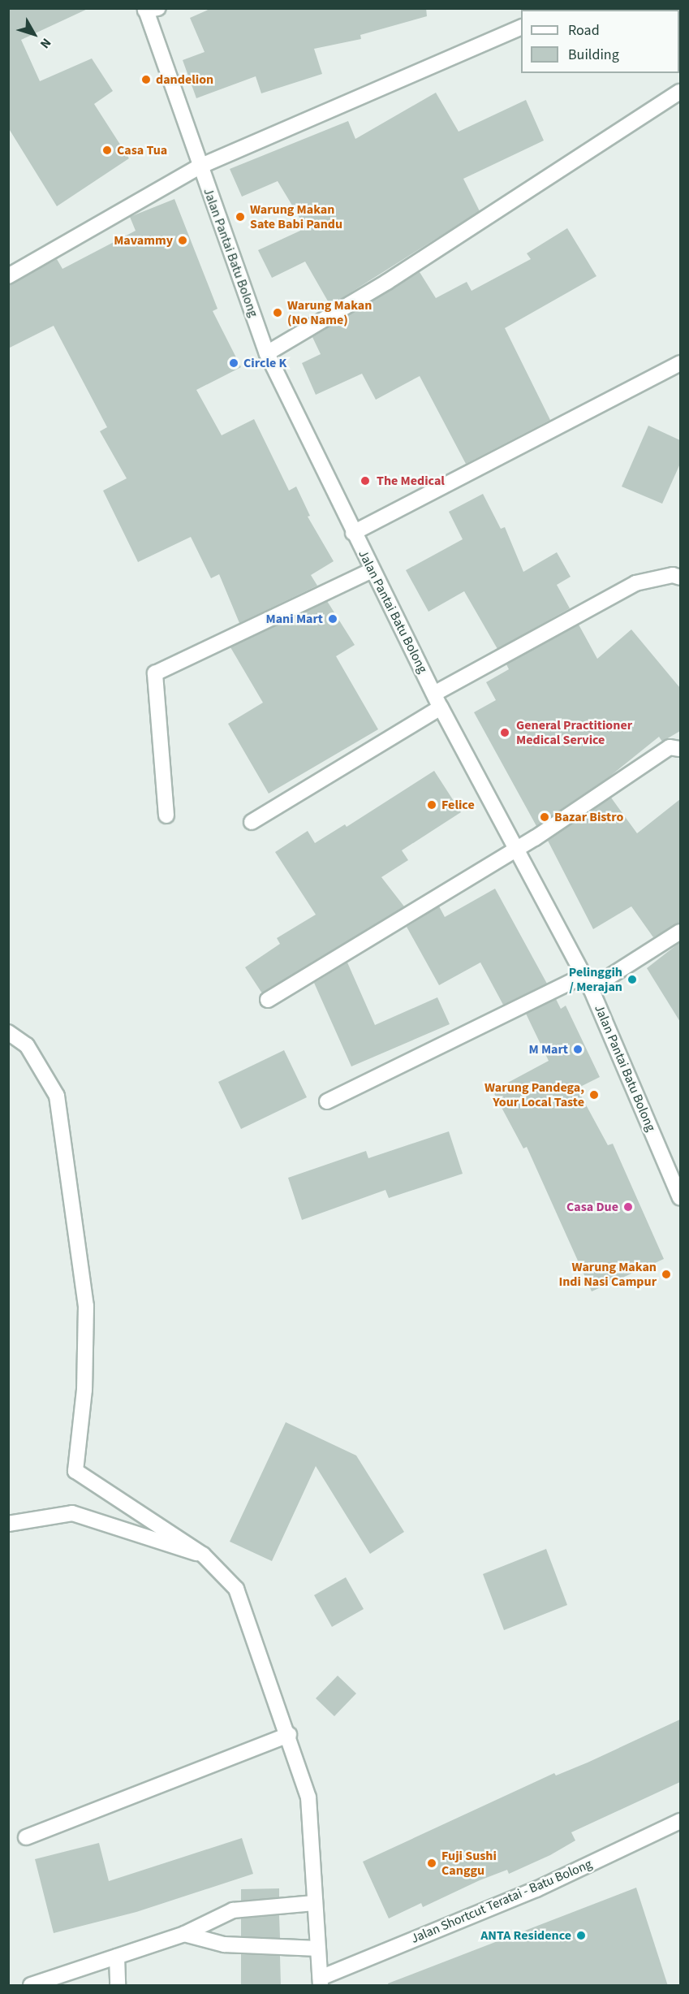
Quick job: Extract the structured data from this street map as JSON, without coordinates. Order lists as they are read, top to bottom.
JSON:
{
  "streets": {
    "street": ["Jalan Pantai Batu Bolong", "Jalan Shortcut Teratai - Batu Bolong"]
  },
  "places": [
    "dandelion",
    "Casa Tua",
    "Warung Makan Sate Babi Pandu",
    "Mavammy",
    "Warung Makan (No Name)",
    "Circle K",
    "The Medical",
    "Mani Mart",
    "General Practitioner Medical Service",
    "Felice",
    "Bazar Bistro",
    "Pelinggih / Merajan",
    "M Mart",
    "Warung Pandega, Your Local Taste",
    "Casa Due",
    "Warung Makan Indi Nasi Campur",
    "Fuji Sushi Canggu",
    "ANTA Residence"
  ],
  "legend": ["Road", "Building"],
  "north": "bottom right"
}
